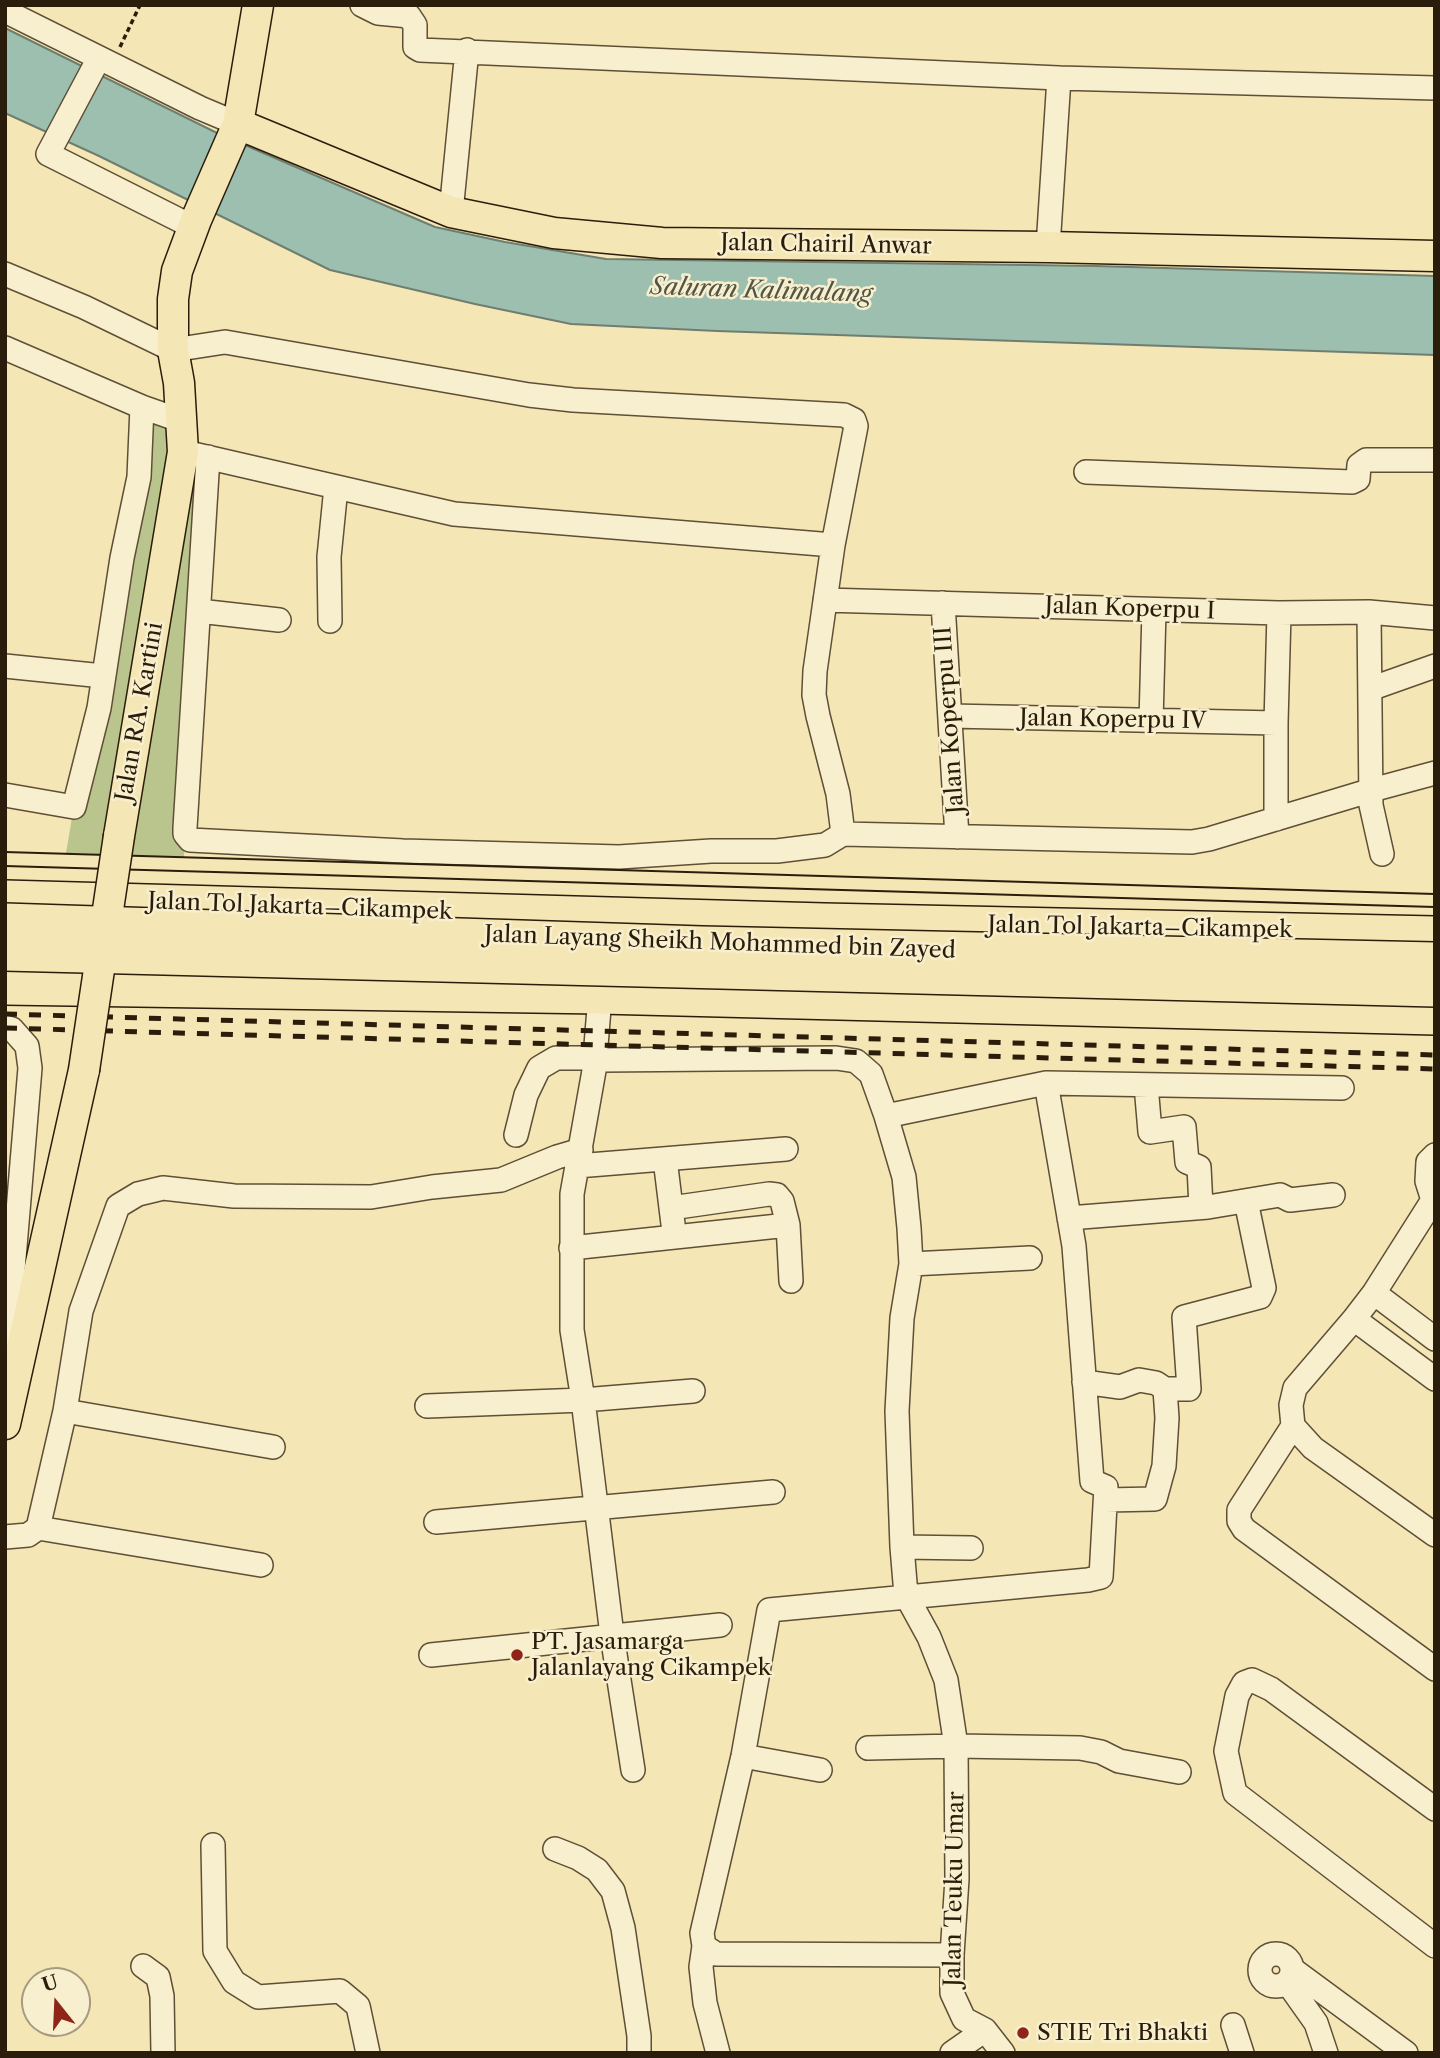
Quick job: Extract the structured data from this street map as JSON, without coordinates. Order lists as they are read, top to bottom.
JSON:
{
  "streets": {
    "highway": ["Jalan Tol Jakarta–Cikampek", "Jalan Layang Sheikh Mohammed bin Zayed"],
    "main road": ["Jalan Chairil Anwar", "Jalan RA. Kartini"],
    "street": [
      "Jalan Koperpu I",
      "Jalan Koperpu III",
      "Jalan Koperpu IV",
      "Jalan Teuku Umar"
    ]
  },
  "crossings": [
    ["Jalan Chairil Anwar", "Jalan RA. Kartini"],
    ["Jalan Koperpu I", "Jalan Koperpu III"],
    ["Jalan Koperpu III", "Jalan Koperpu IV"]
  ],
  "water": ["Saluran Kalimalang"],
  "places": ["PT. Jasamarga Jalanlayang Cikampek", "STIE Tri Bhakti"],
  "north": "top"
}
